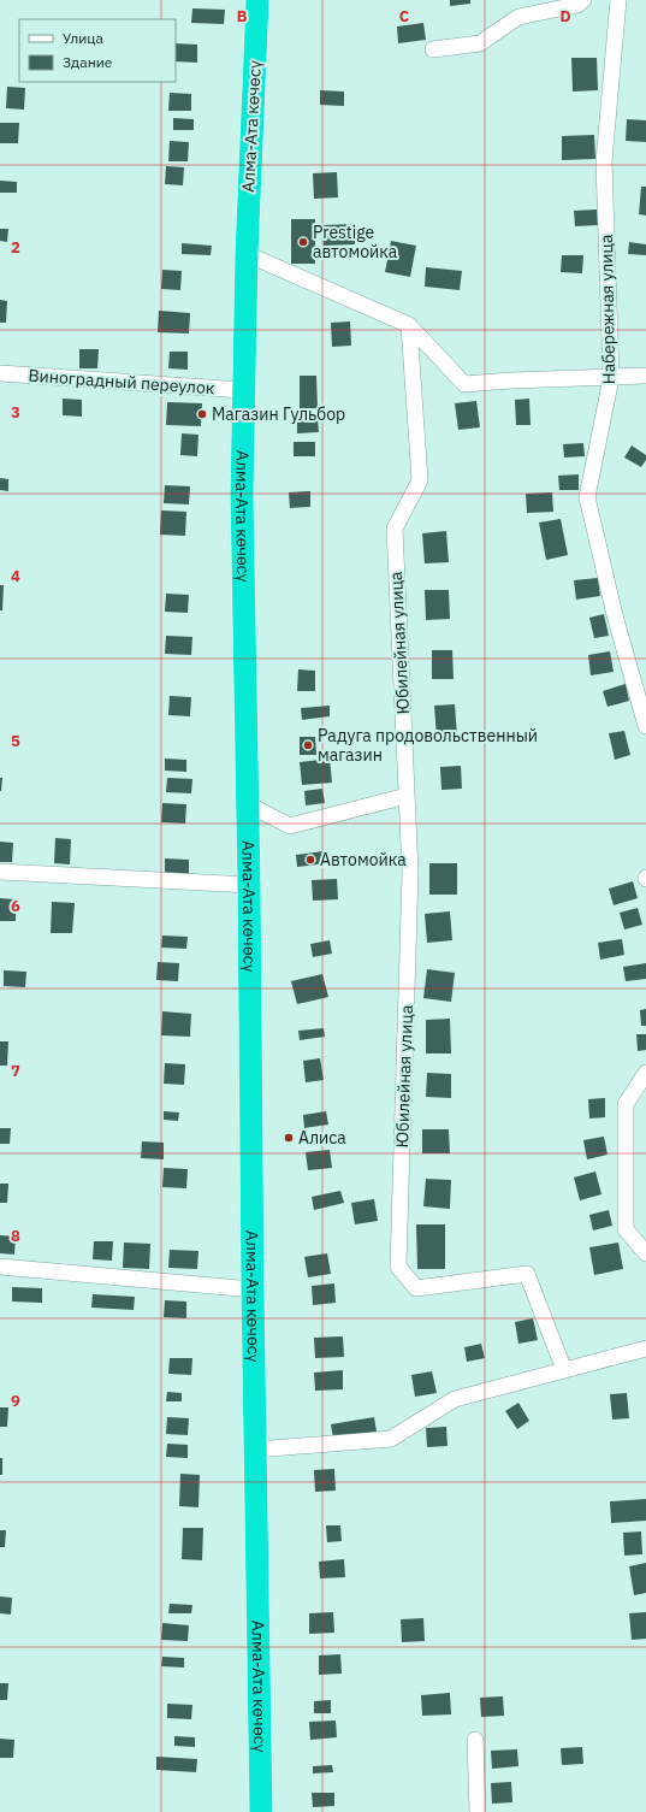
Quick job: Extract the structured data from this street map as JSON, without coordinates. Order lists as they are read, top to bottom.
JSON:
{
  "streets": {
    "highway": ["Алма-Ата көчөсү"],
    "street": ["Набережная улица", "Виноградный переулок", "Юбилейная улица"]
  },
  "crossings": [
    ["Алма-Ата көчөсү", "Виноградный переулок"]
  ],
  "places": [
    "Prestige автомойка",
    "Магазин Гульбор",
    "Радуга продовольственный магазин",
    "Автомойка",
    "Алиса"
  ],
  "legend": ["Улица", "Здание"],
  "grid": {
    "columns": ["B", "C", "D"],
    "rows": [
      "2",
      "3",
      "4",
      "5",
      "6",
      "7",
      "8",
      "9"
    ]
  }
}
